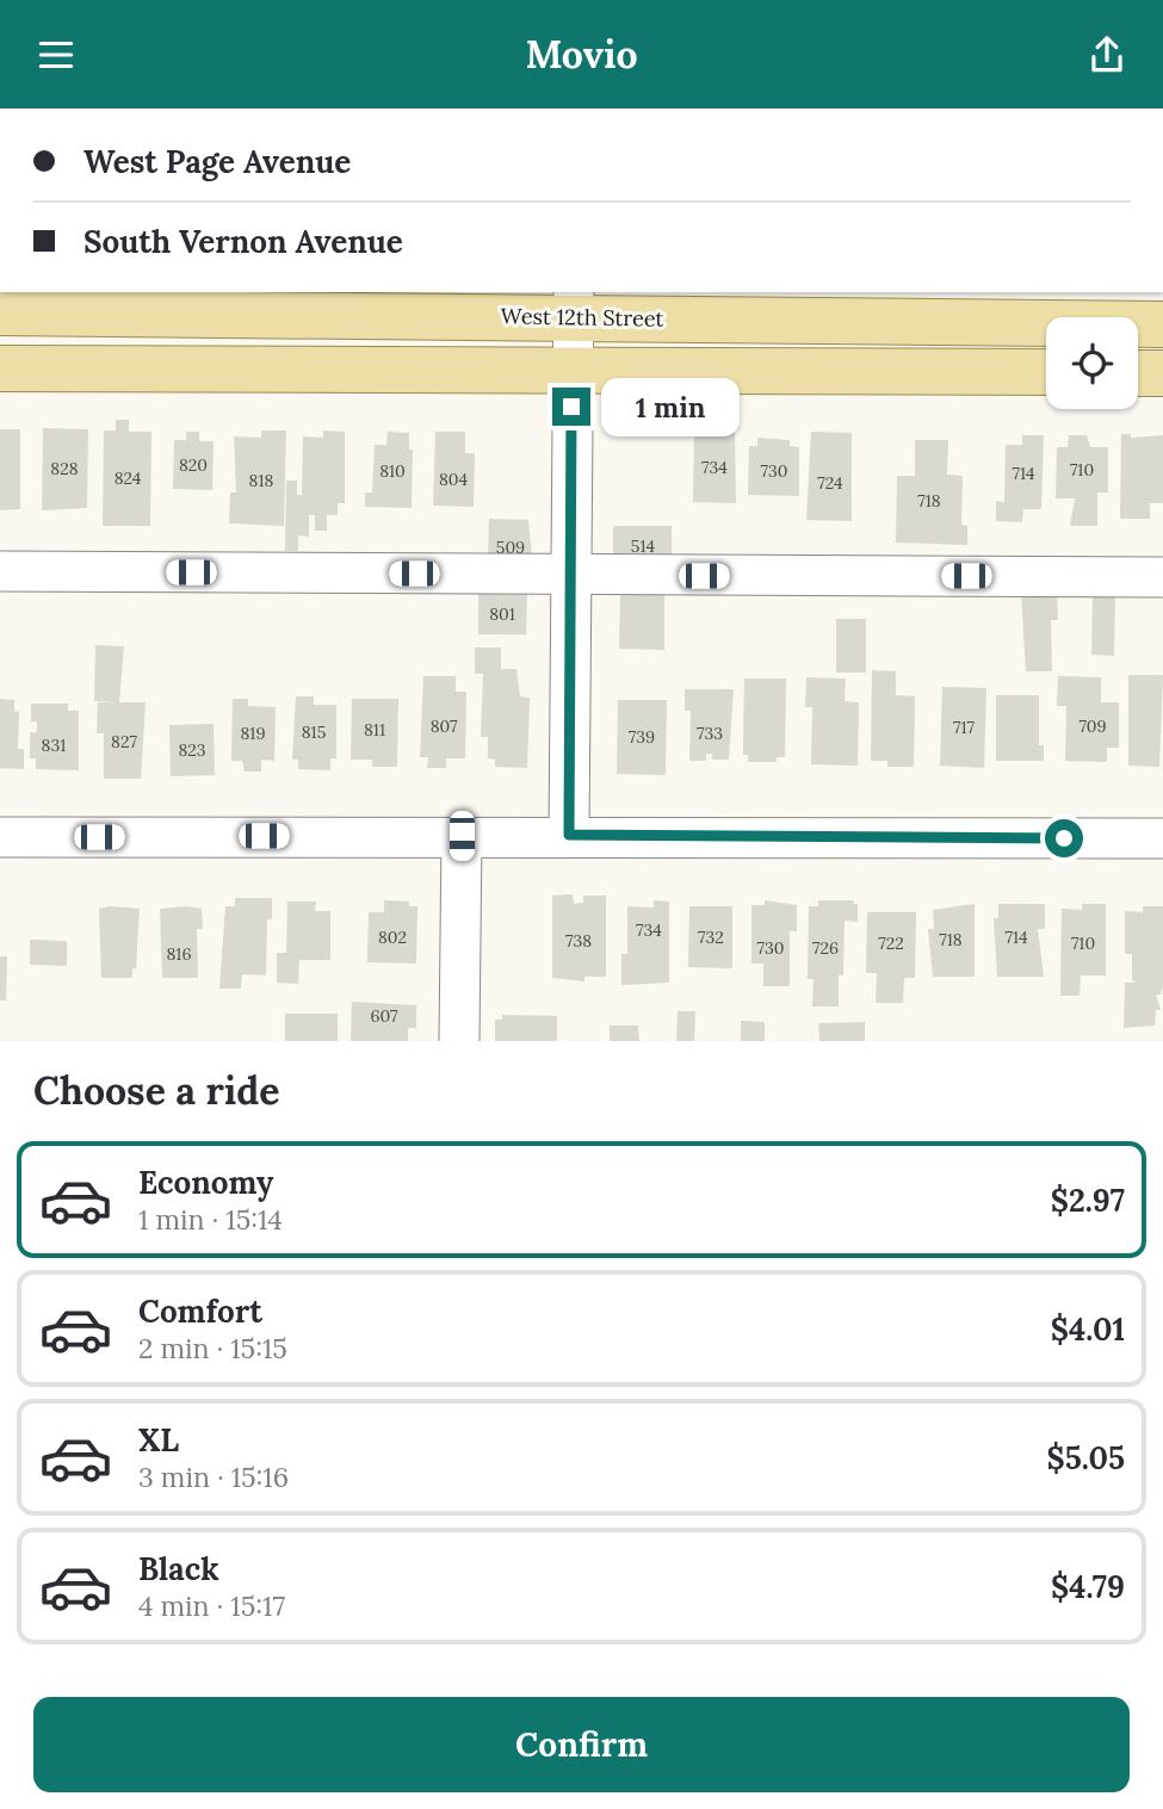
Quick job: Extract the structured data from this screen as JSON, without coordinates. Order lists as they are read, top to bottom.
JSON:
{
  "streets": {
    "main road": ["West 12th Street"]
  },
  "house_numbers": [
    "820",
    "734",
    "828",
    "710",
    "810",
    "730",
    "714",
    "824",
    "804",
    "818",
    "724",
    "718",
    "514",
    "509",
    "801",
    "807",
    "709",
    "717",
    "811",
    "815",
    "819",
    "733",
    "739",
    "827",
    "831",
    "823",
    "734",
    "802",
    "732",
    "714",
    "718",
    "738",
    "722",
    "710",
    "730",
    "726",
    "816",
    "607"
  ],
  "page": {
    "header": "Movio",
    "banner": ["West Page Avenue", "South Vernon Avenue"],
    "bubble": "1 min",
    "heading": "Choose a ride",
    "list": [
      {
        "name": "Economy",
        "note": "1 min · 15:14",
        "value": "$2.97"
      },
      {
        "name": "Comfort",
        "note": "2 min · 15:15",
        "value": "$4.01"
      },
      {
        "name": "XL",
        "note": "3 min · 15:16",
        "value": "$5.05"
      },
      {
        "name": "Black",
        "note": "4 min · 15:17",
        "value": "$4.79"
      }
    ],
    "buttons": "Confirm"
  }
}
